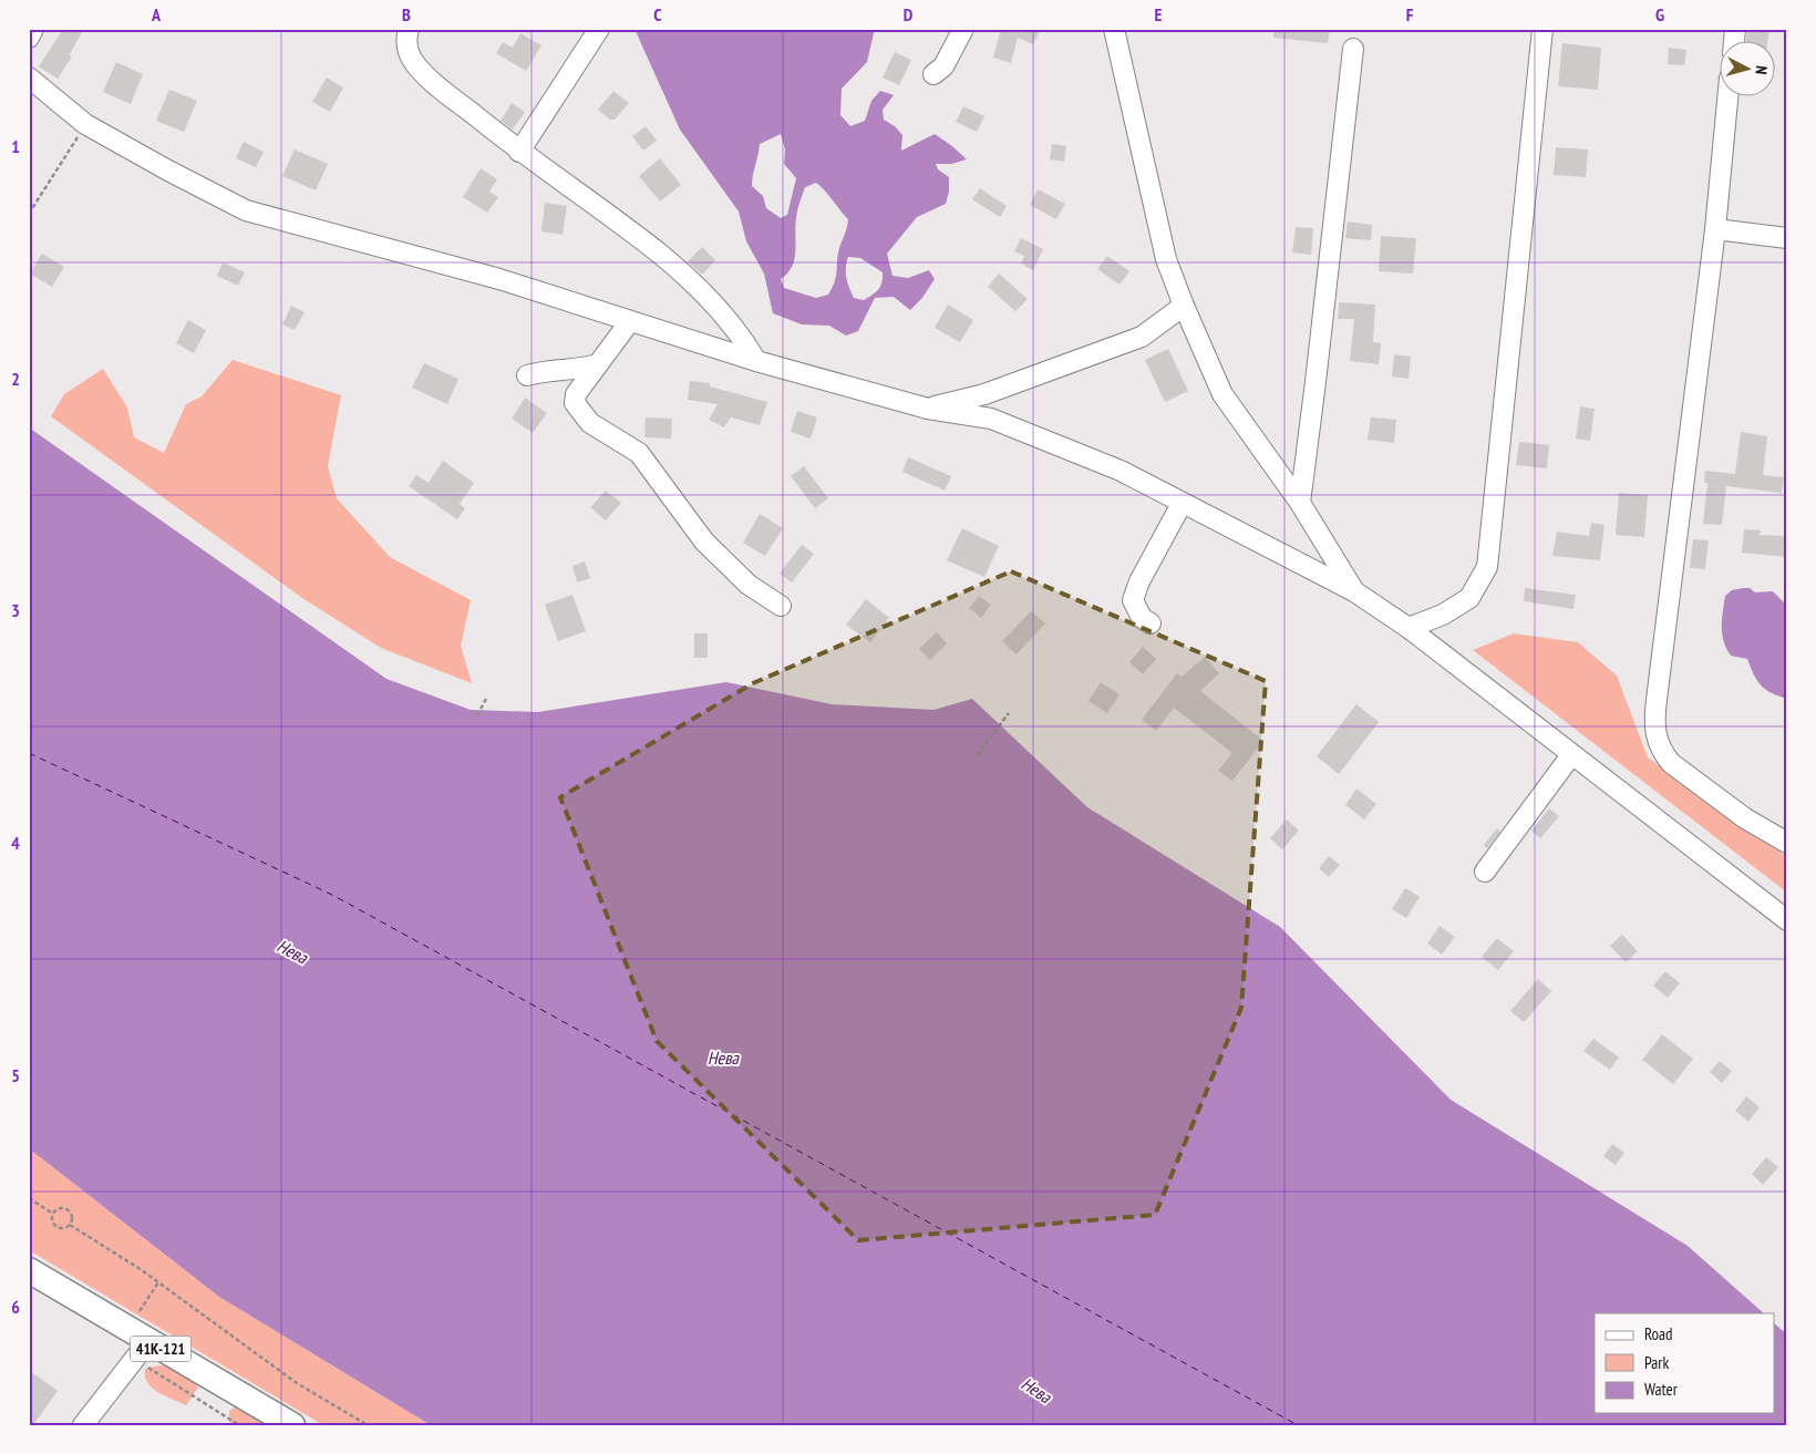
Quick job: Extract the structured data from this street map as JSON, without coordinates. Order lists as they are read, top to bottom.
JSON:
{
  "streets": {
    "main road": ["41К-121"]
  },
  "water": ["Нева"],
  "legend": ["Road", "Park", "Water"],
  "north": "right",
  "grid": {
    "columns": [
      "A",
      "B",
      "C",
      "D",
      "E",
      "F",
      "G"
    ],
    "rows": [
      "1",
      "2",
      "3",
      "4",
      "5",
      "6"
    ]
  }
}
